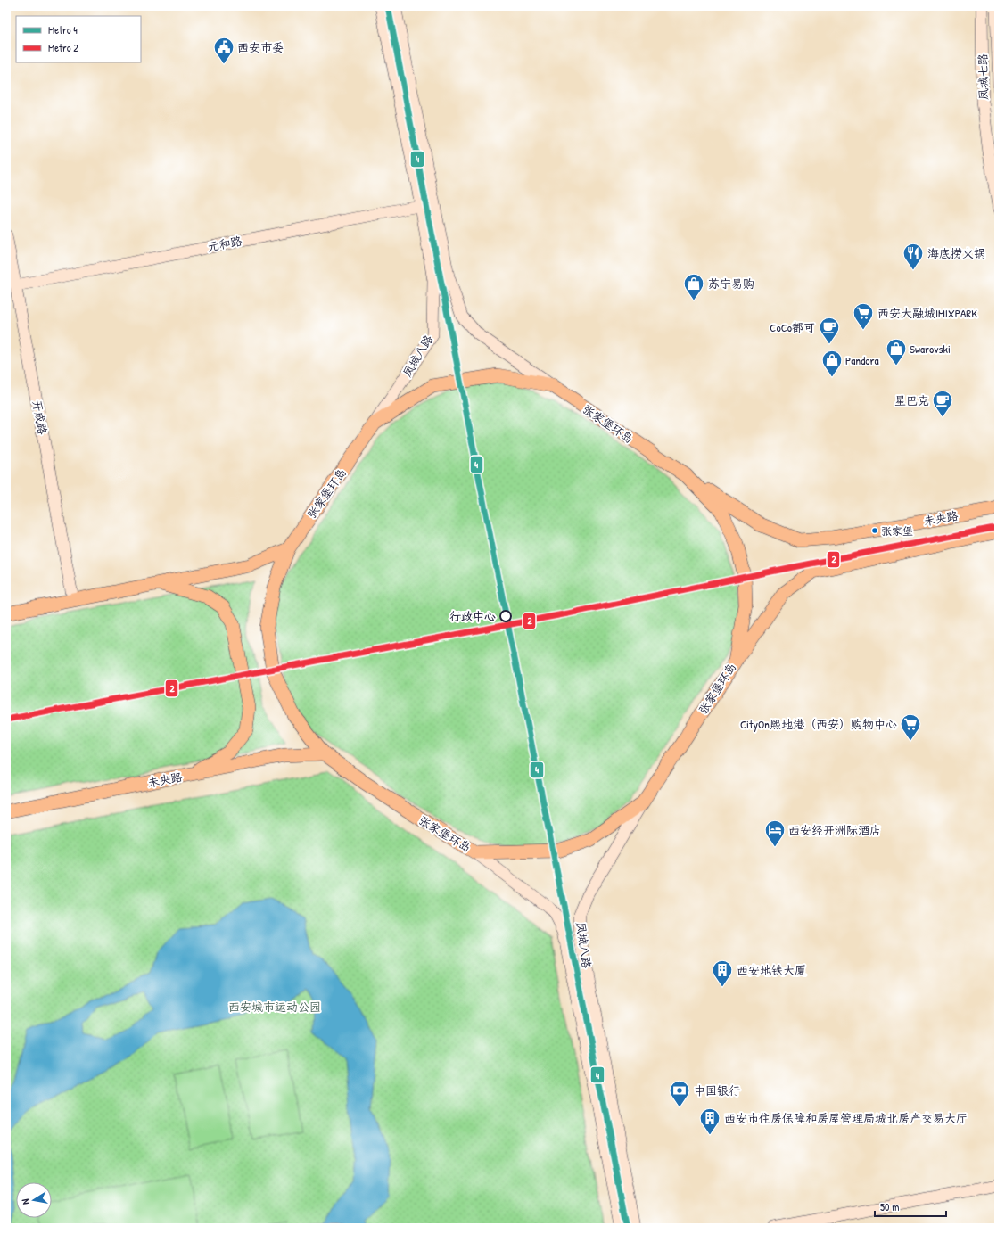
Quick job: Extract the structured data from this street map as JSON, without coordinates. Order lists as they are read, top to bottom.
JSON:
{
  "streets": {
    "main road": [
      "凤城七路",
      "元和路",
      "凤城八路",
      "开成路",
      "张家堡环岛",
      "未央路"
    ]
  },
  "crossings": [
    ["元和路", "凤城八路"],
    ["元和路", "开成路"],
    ["凤城八路", "张家堡环岛"],
    ["张家堡环岛", "未央路"]
  ],
  "parks": ["西安城市运动公园"],
  "places": {
    "public building": ["西安市委"],
    "restaurant": ["海底捞火锅"],
    "shop": ["苏宁易购", "Swarovski", "Pandora"],
    "supermarket": ["西安大融城IMIXPARK", "CityOn熙地港（西安）购物中心"],
    "cafe": ["CoCo都可", "星巴克"],
    "other": ["张家堡", "行政中心"],
    "hotel": ["西安经开洲际酒店"],
    "building": ["西安地铁大厦", "西安市住房保障和房屋管理局城北房产交易大厅"],
    "bank": ["中国银行"]
  },
  "lines": ["metro line 4", "metro line 2"],
  "legend": ["Metro 4", "Metro 2"],
  "scale_bar": "50 m",
  "north": "left"
}
